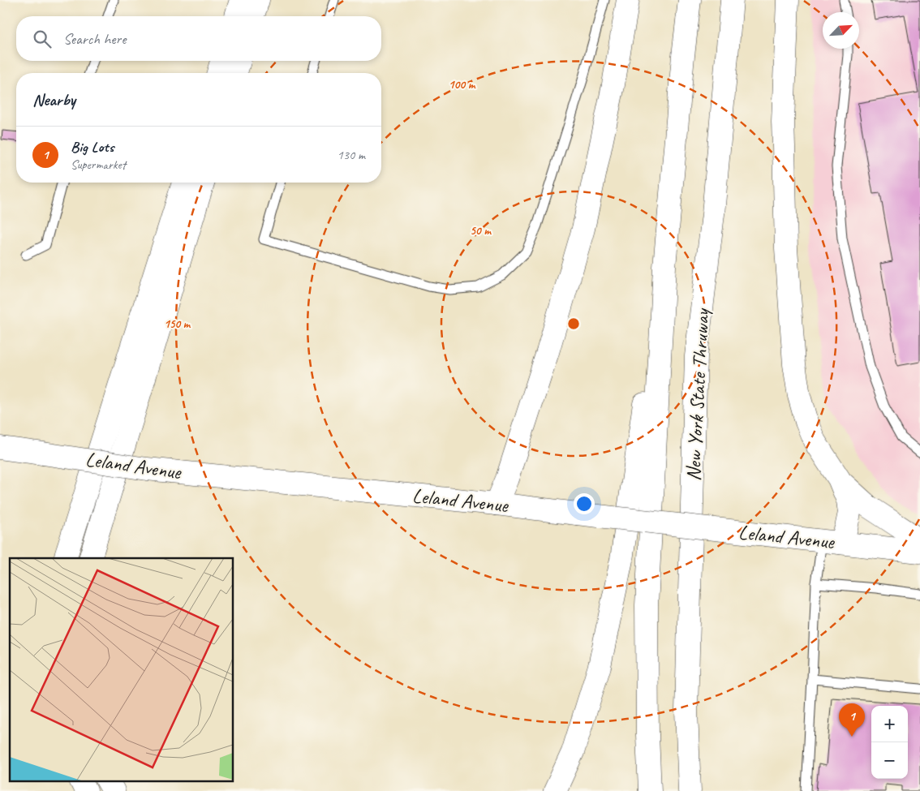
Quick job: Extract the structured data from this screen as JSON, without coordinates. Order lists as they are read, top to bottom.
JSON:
{
  "streets": {
    "main road": ["New York State Thruway", "Leland Avenue"]
  },
  "north": "top right",
  "page": {
    "search": "Search here",
    "heading": "Nearby",
    "list": [
      {
        "mark": "1",
        "name": "Big Lots",
        "note": "Supermarket",
        "value": "130 m"
      }
    ],
    "pins": "1",
    "map_buttons": ["+", "−"]
  },
  "rings": ["100 m", "50 m", "150 m"]
}
